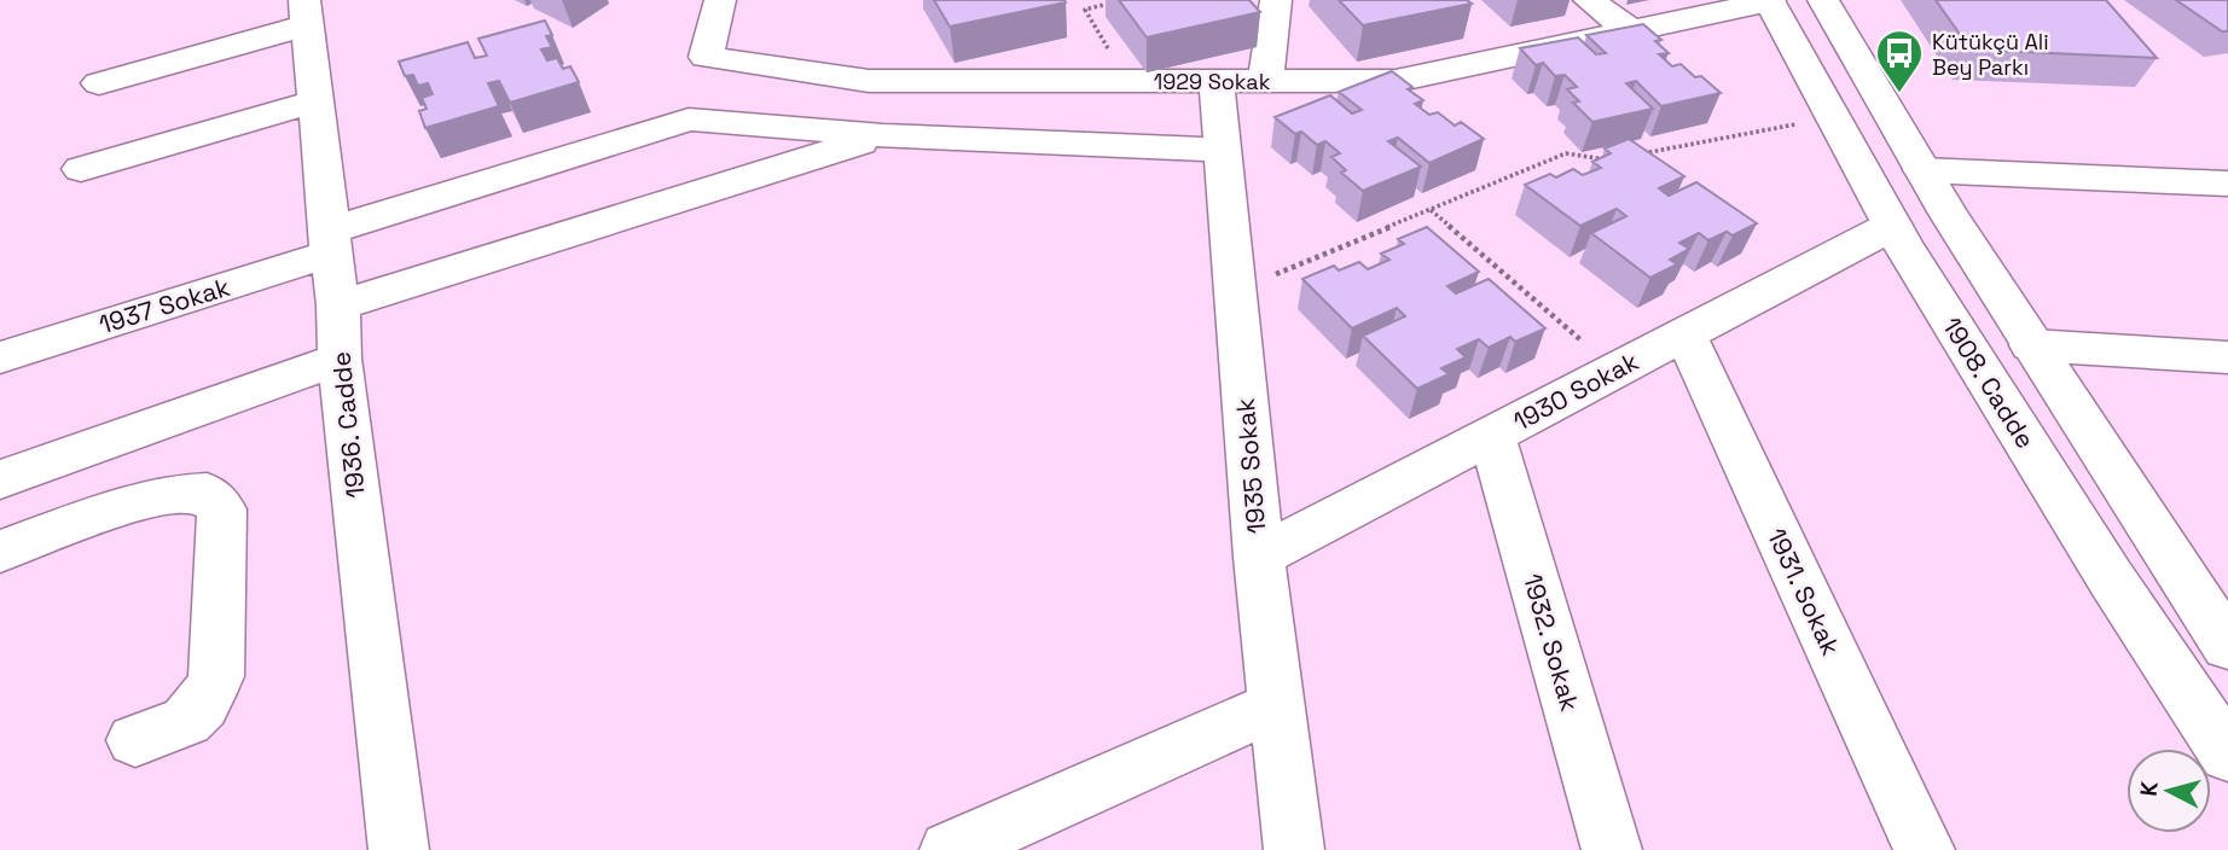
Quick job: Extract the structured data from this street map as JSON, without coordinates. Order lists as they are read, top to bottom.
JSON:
{
  "streets": {
    "street": [
      "1929 Sokak",
      "1937 Sokak",
      "1908. Cadde",
      "1930 Sokak",
      "1936. Cadde",
      "1935 Sokak",
      "1931. Sokak",
      "1932. Sokak"
    ]
  },
  "crossings": [
    ["1929 Sokak", "1908. Cadde"],
    ["1929 Sokak", "1935 Sokak"],
    ["1937 Sokak", "1936. Cadde"],
    ["1908. Cadde", "1930 Sokak"],
    ["1930 Sokak", "1935 Sokak"],
    ["1930 Sokak", "1931. Sokak"],
    ["1930 Sokak", "1932. Sokak"]
  ],
  "places": {
    "bus stop": ["Kütükçü Ali Bey Parkı"]
  },
  "north": "left"
}
